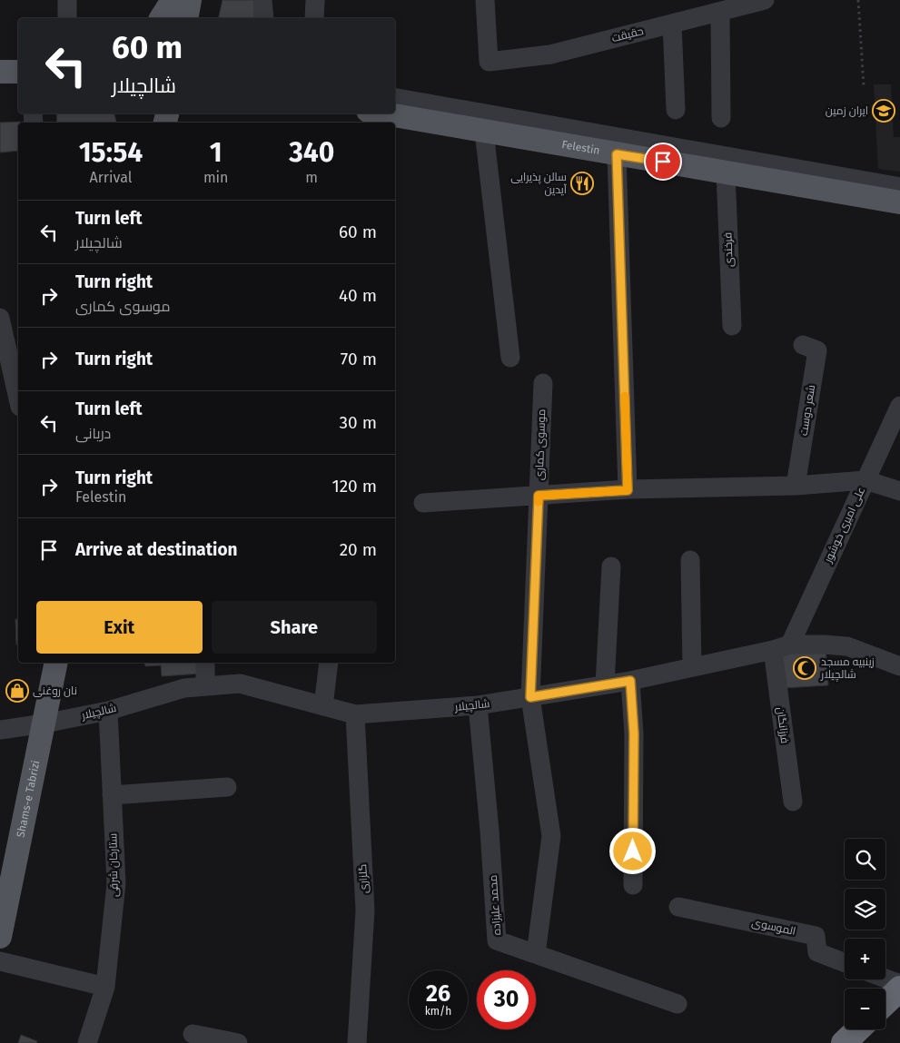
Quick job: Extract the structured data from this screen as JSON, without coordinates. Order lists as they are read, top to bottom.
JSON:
{
  "streets": {
    "main road": ["Felestin", "Shams-e Tabrizi"],
    "street": [
      "حقیقت",
      "فرخندی",
      "شعر دوست",
      "موسوی کماری",
      "علی امیری خوشور",
      "شالچیلار",
      "فرزانگان",
      "ستارخان شرقی",
      "گلزاری",
      "محمد علیزاده",
      "الموسوی"
    ]
  },
  "crossings": [
    ["Felestin", "فرخندی"],
    ["موسوی کماری", "شالچیلار"],
    ["موسوی کماری", "محمد علیزاده"],
    ["علی امیری خوشور", "شالچیلار"],
    ["علی امیری خوشور", "فرزانگان"],
    ["شالچیلار", "فرزانگان"],
    ["شالچیلار", "Shams-e Tabrizi"],
    ["شالچیلار", "ستارخان شرقی"],
    ["شالچیلار", "گلزاری"],
    ["شالچیلار", "محمد علیزاده"]
  ],
  "places": {
    "school or university": ["ایران زمین"],
    "restaurant": ["سالن پذیرایی آیدین"],
    "mosque": ["زینبیه مسجد شالچیلار"],
    "shop": ["نان روغنی"]
  },
  "page": {
    "turn": ["60 m", "شالچیلار"],
    "eta": [
      "15:54",
      "Arrival",
      "1",
      "min",
      "340",
      "m"
    ],
    "list": [
      {
        "name": "Turn left",
        "note": "شالچیلار",
        "value": "60 m"
      },
      {
        "name": "Turn right",
        "note": "موسوی کماری",
        "value": "40 m"
      },
      {
        "name": "Turn right",
        "value": "70 m"
      },
      {
        "name": "Turn left",
        "note": "دریانی",
        "value": "30 m"
      },
      {
        "name": "Turn right",
        "note": "Felestin",
        "value": "120 m"
      },
      {
        "name": "Arrive at destination",
        "value": "20 m"
      }
    ],
    "buttons": ["Exit", "Share"],
    "map_buttons": ["+", "−"],
    "speed": "26 km/h",
    "limit": "30"
  }
}
